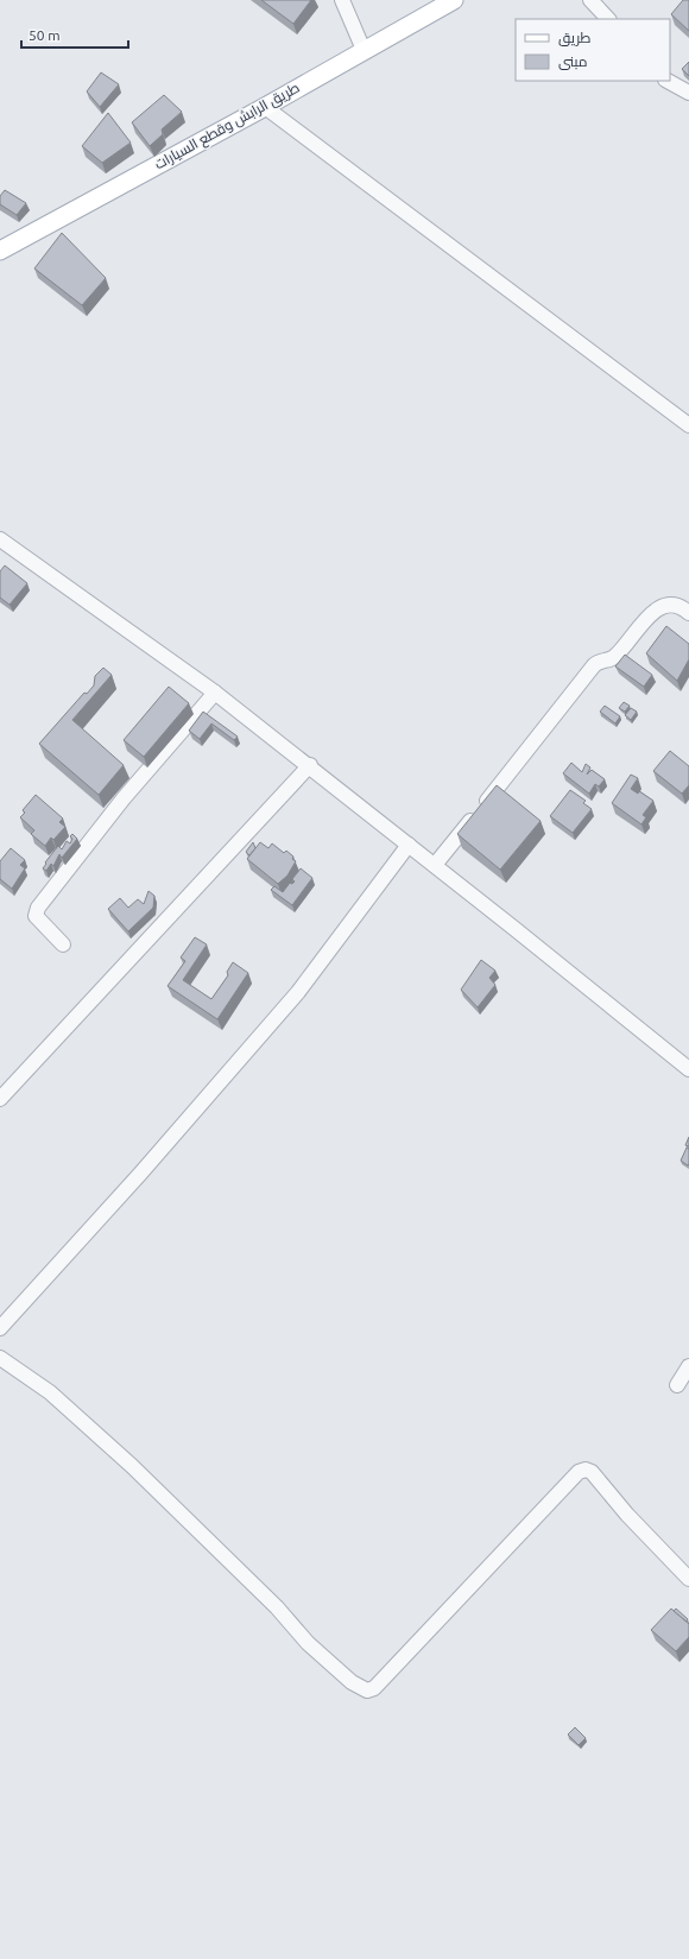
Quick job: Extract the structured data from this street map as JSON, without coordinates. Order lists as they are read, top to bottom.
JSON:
{
  "streets": {
    "main road": ["طريق الرابش وقطع السيارات"]
  },
  "legend": ["طريق", "مبنى"],
  "scale_bar": "50 m"
}
